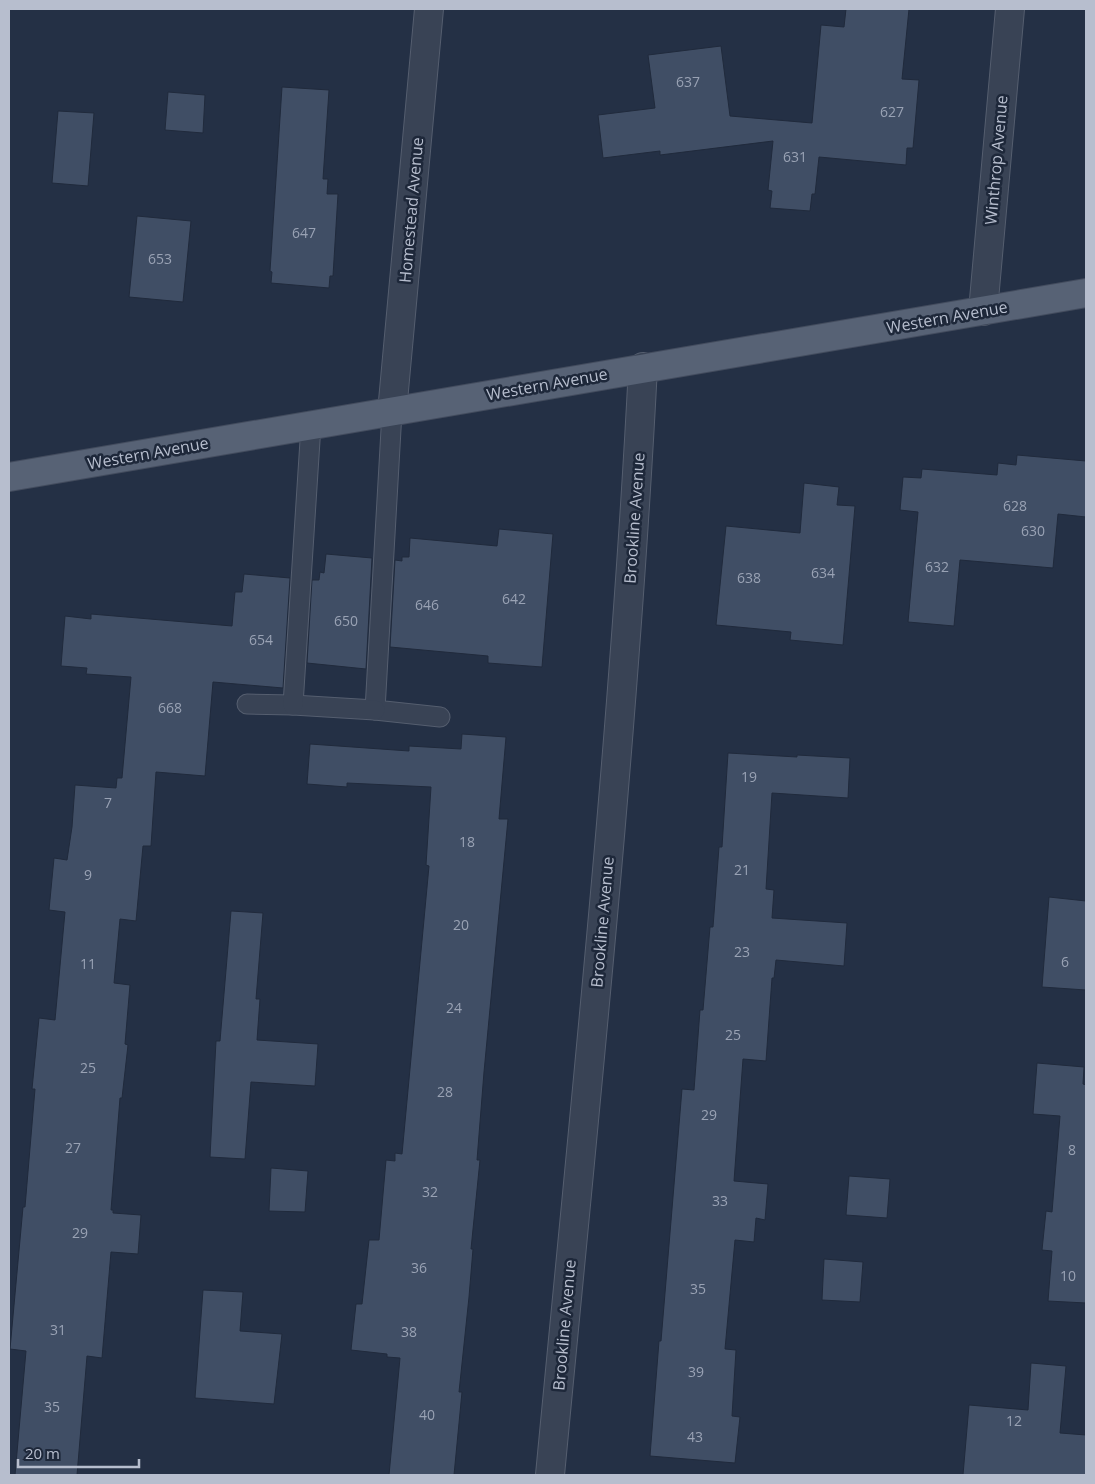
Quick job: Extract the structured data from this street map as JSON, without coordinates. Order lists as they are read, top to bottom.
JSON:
{
  "streets": {
    "main road": ["Western Avenue"],
    "street": ["Winthrop Avenue", "Homestead Avenue", "Brookline Avenue"]
  },
  "crossings": [
    ["Winthrop Avenue", "Western Avenue"],
    ["Homestead Avenue", "Western Avenue"],
    ["Western Avenue", "Brookline Avenue"]
  ],
  "house_numbers": [
    "637",
    "627",
    "631",
    "647",
    "653",
    "628",
    "630",
    "632",
    "634",
    "638",
    "642",
    "646",
    "650",
    "654",
    "668",
    "19",
    "7",
    "18",
    "21",
    "9",
    "20",
    "23",
    "6",
    "11",
    "24",
    "25",
    "25",
    "28",
    "29",
    "27",
    "8",
    "32",
    "33",
    "29",
    "36",
    "10",
    "35",
    "31",
    "38",
    "39",
    "35",
    "40",
    "12",
    "43"
  ],
  "scale_bar": "20 m"
}
